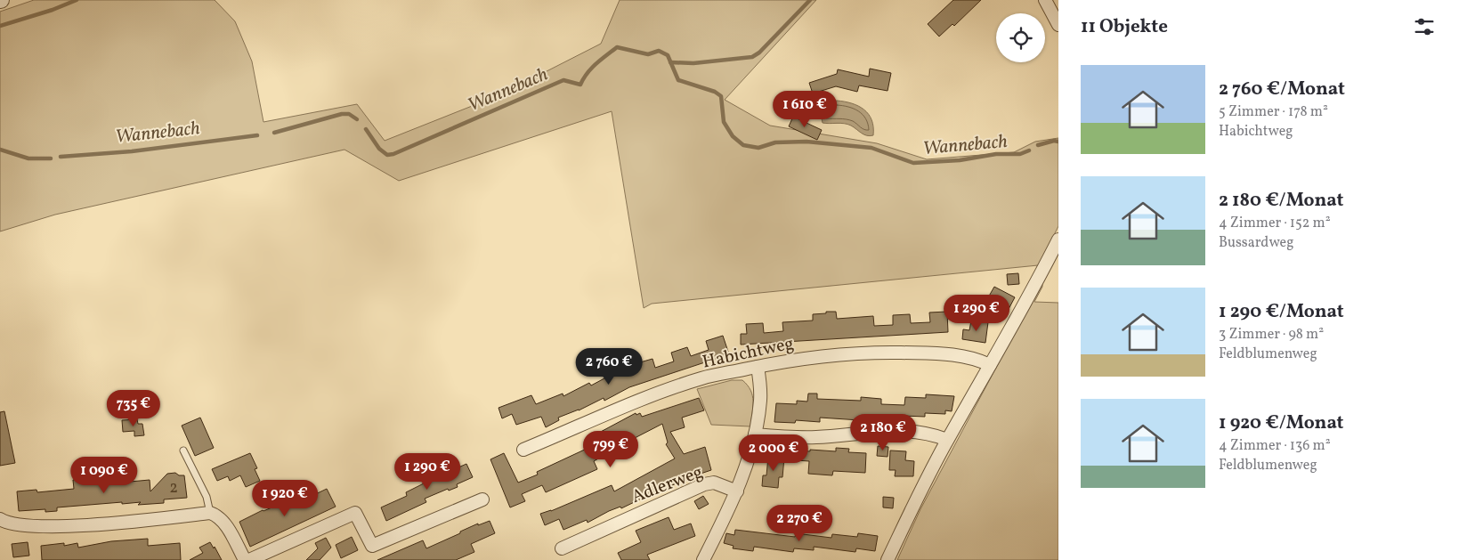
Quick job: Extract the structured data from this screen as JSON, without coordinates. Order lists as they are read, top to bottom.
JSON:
{
  "streets": {
    "street": ["Habichtweg", "Adlerweg"]
  },
  "water": ["Wannebach"],
  "house_numbers": ["2"],
  "page": {
    "heading": "11 Objekte",
    "list": [
      {
        "name": "2 760 €/Monat",
        "note": "5 Zimmer · 178 m² · Habichtweg"
      },
      {
        "name": "2 180 €/Monat",
        "note": "4 Zimmer · 152 m² · Bussardweg"
      },
      {
        "name": "1 290 €/Monat",
        "note": "3 Zimmer · 98 m² · Feldblumenweg"
      },
      {
        "name": "1 920 €/Monat",
        "note": "4 Zimmer · 136 m² · Feldblumenweg"
      }
    ],
    "price": [
      "1 610 €",
      "1 290 €",
      "2 760 €",
      "735 €",
      "2 180 €",
      "799 €",
      "2 000 €",
      "1 290 €",
      "1 090 €",
      "1 920 €",
      "2 270 €"
    ]
  }
}
